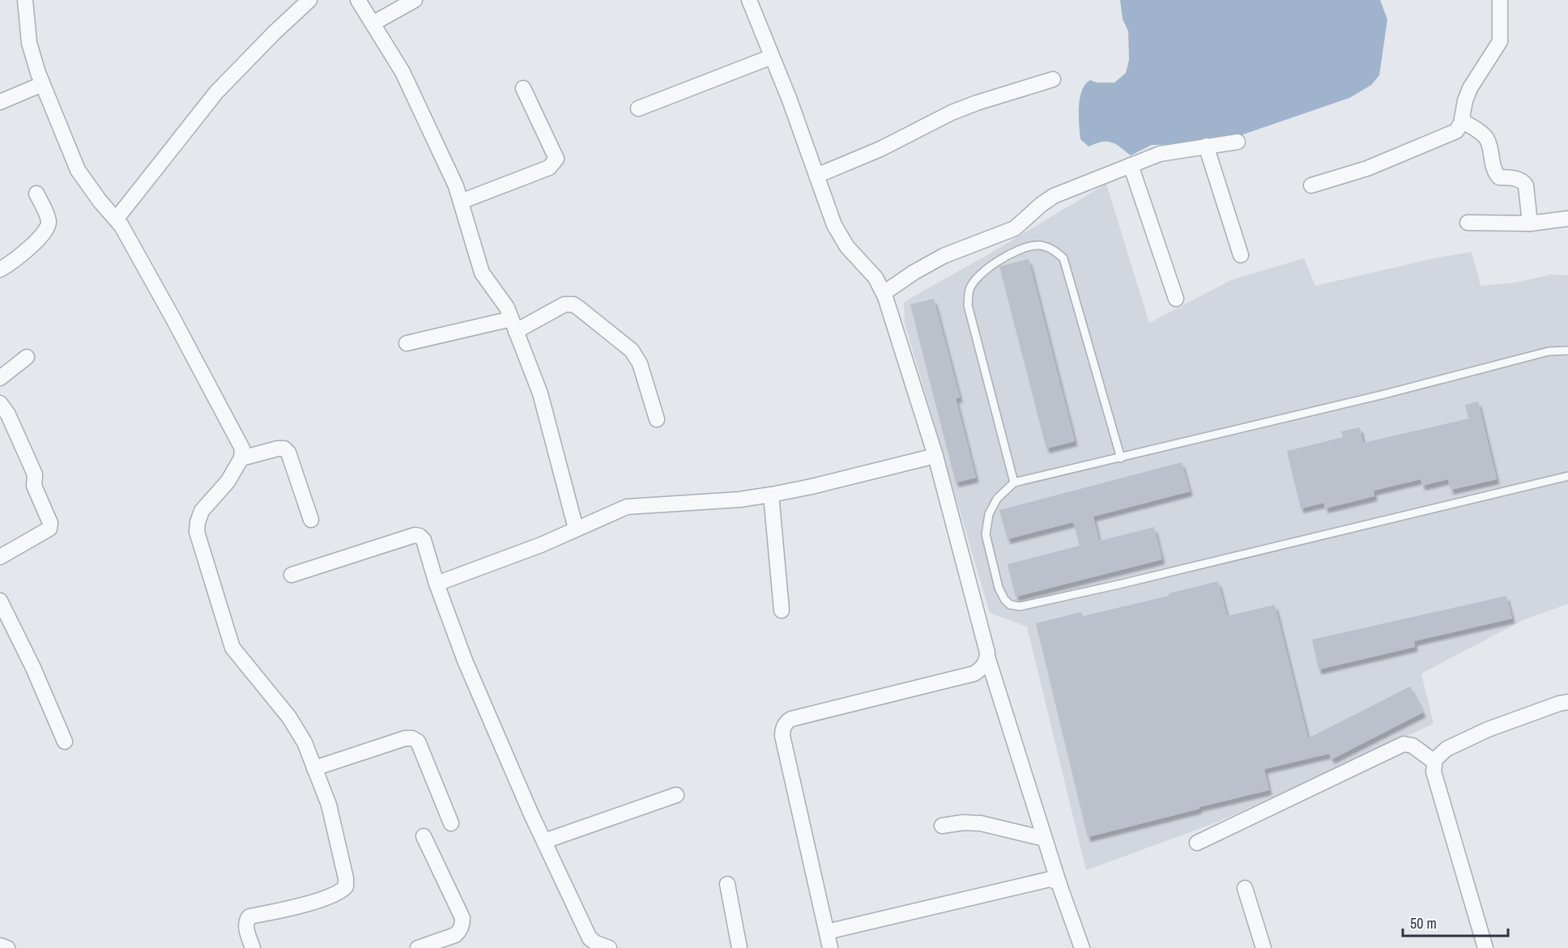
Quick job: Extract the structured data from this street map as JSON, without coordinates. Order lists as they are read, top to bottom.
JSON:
{
  "scale_bar": "50 m"
}
